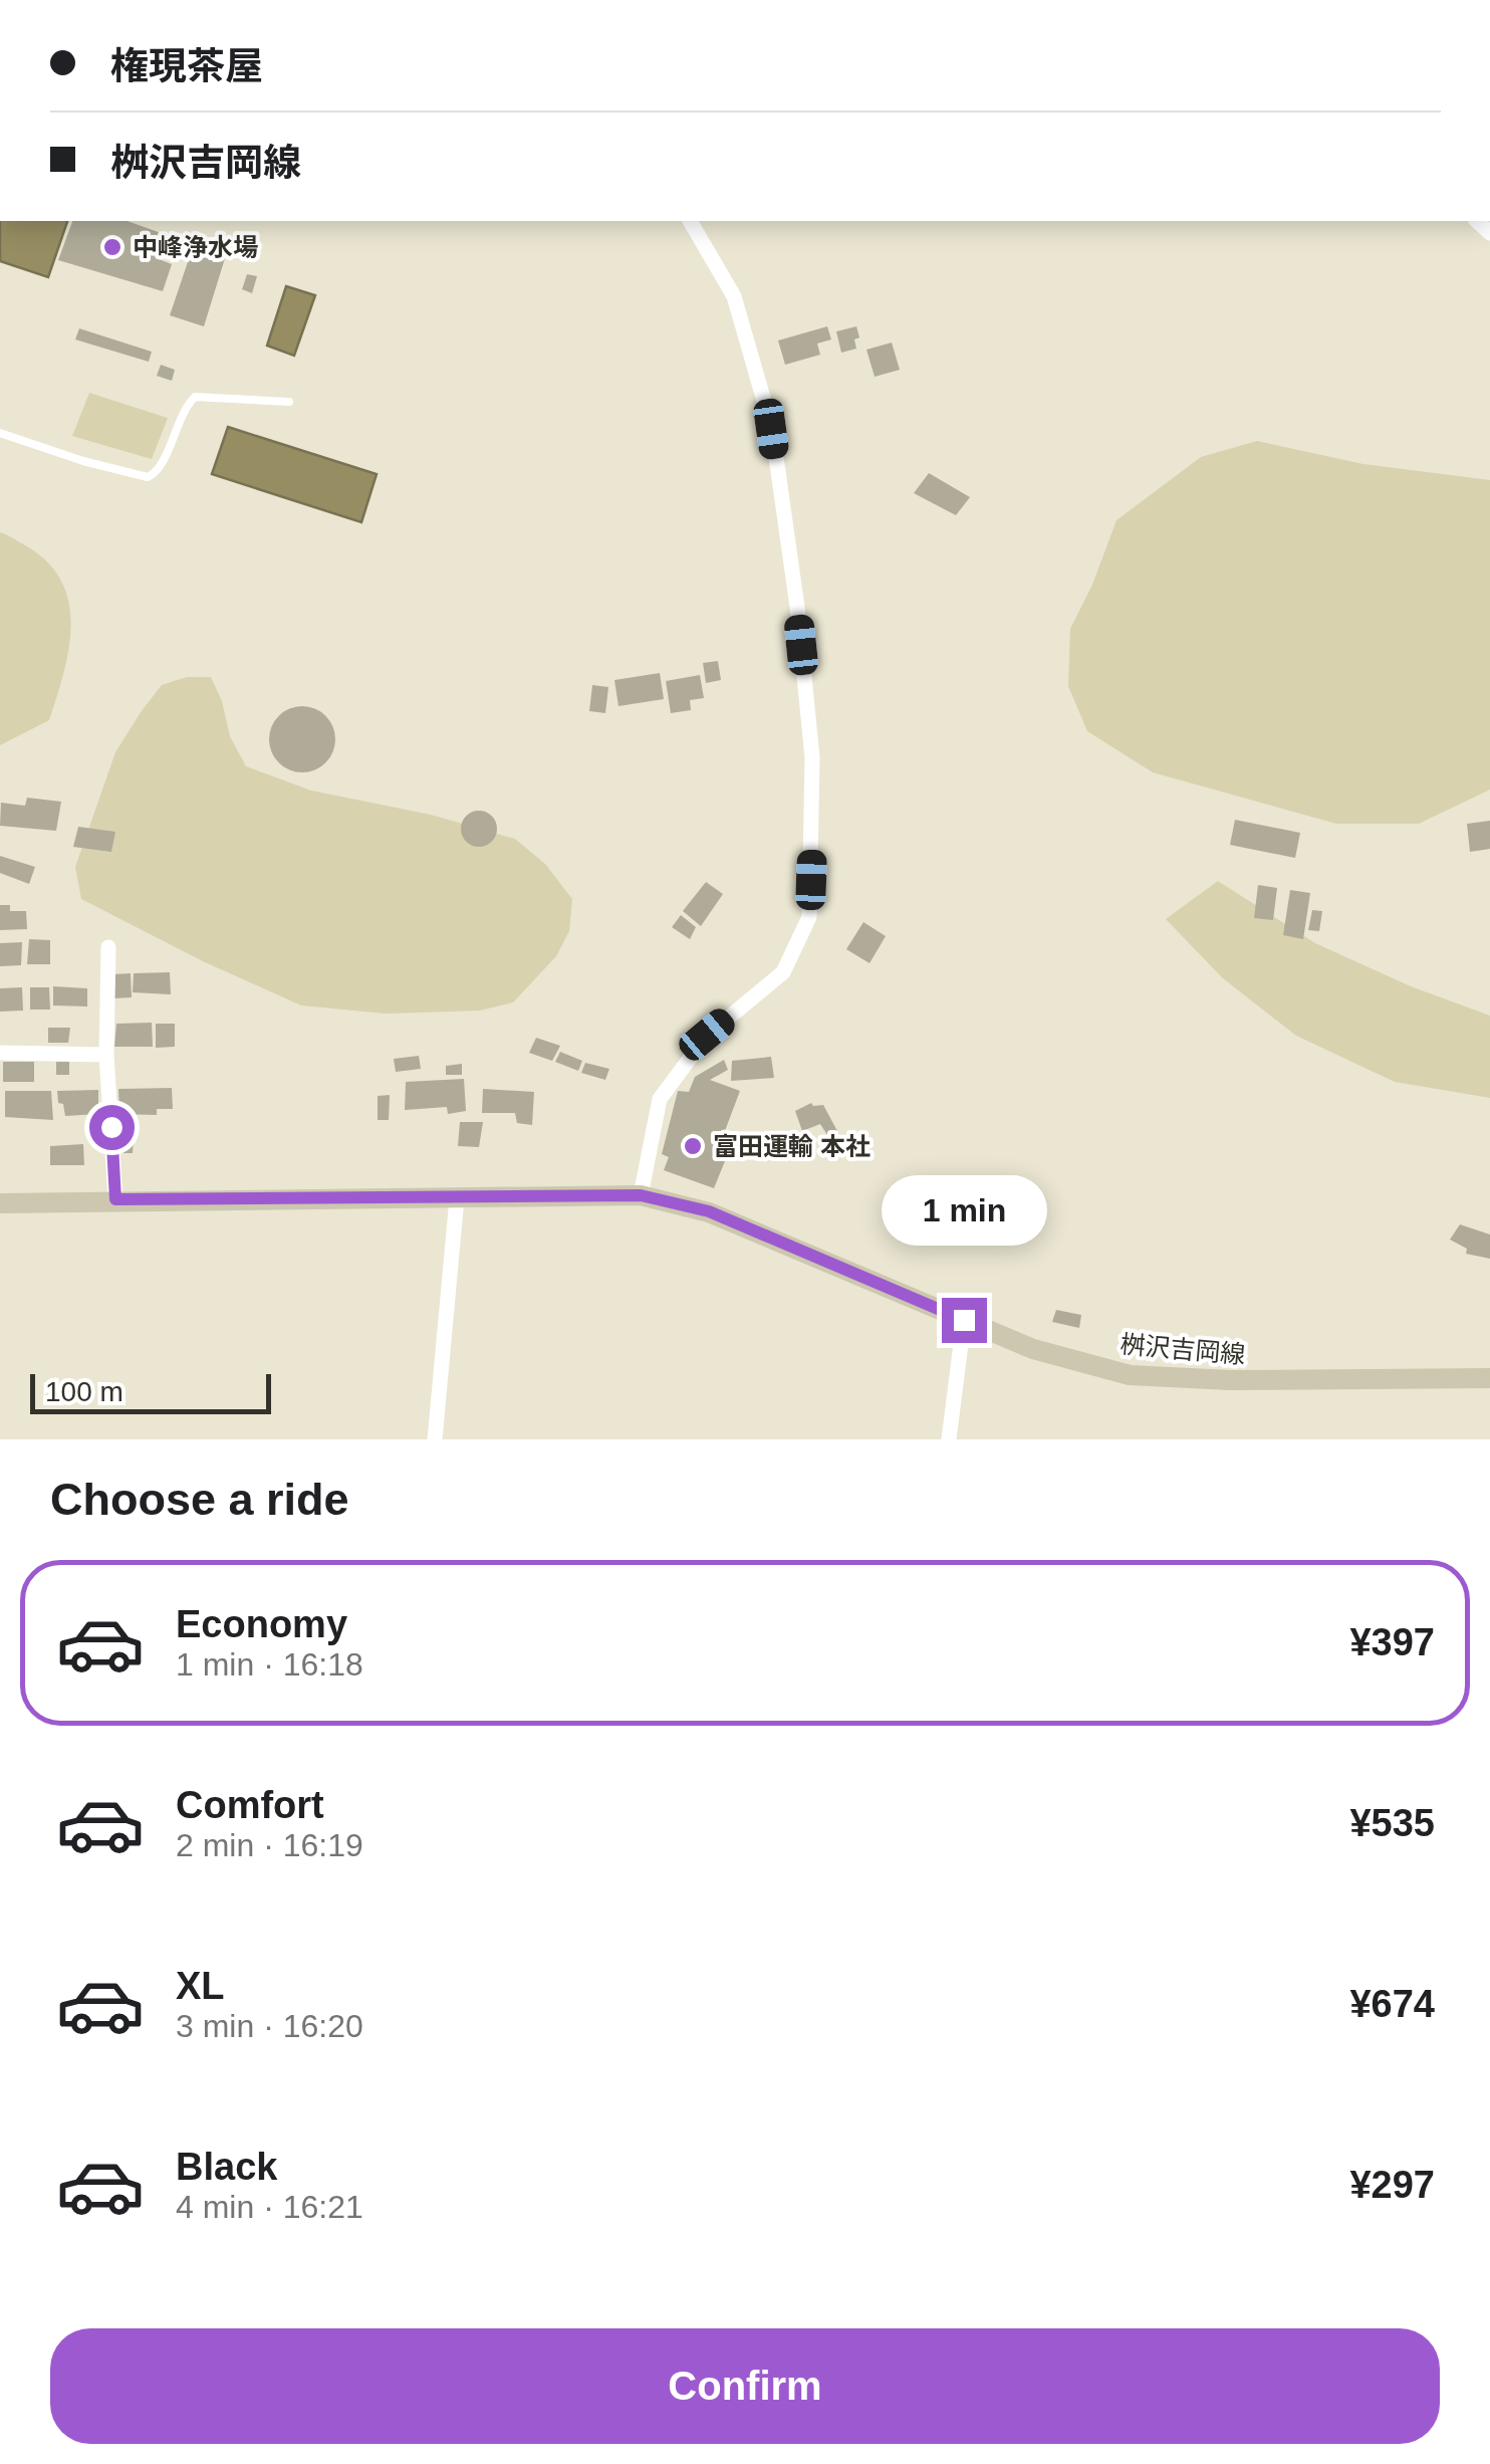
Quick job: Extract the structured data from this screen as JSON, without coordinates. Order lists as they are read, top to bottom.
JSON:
{
  "streets": {
    "main road": ["桝沢吉岡線"]
  },
  "places": ["中峰浄水場", "富田運輸 本社"],
  "scale_bar": "100 m",
  "page": {
    "banner": ["権現茶屋", "桝沢吉岡線"],
    "bubble": "1 min",
    "scale": "100 m",
    "heading": "Choose a ride",
    "list": [
      {
        "name": "Economy",
        "note": "1 min · 16:18",
        "value": "¥397"
      },
      {
        "name": "Comfort",
        "note": "2 min · 16:19",
        "value": "¥535"
      },
      {
        "name": "XL",
        "note": "3 min · 16:20",
        "value": "¥674"
      },
      {
        "name": "Black",
        "note": "4 min · 16:21",
        "value": "¥297"
      }
    ],
    "buttons": "Confirm"
  }
}
